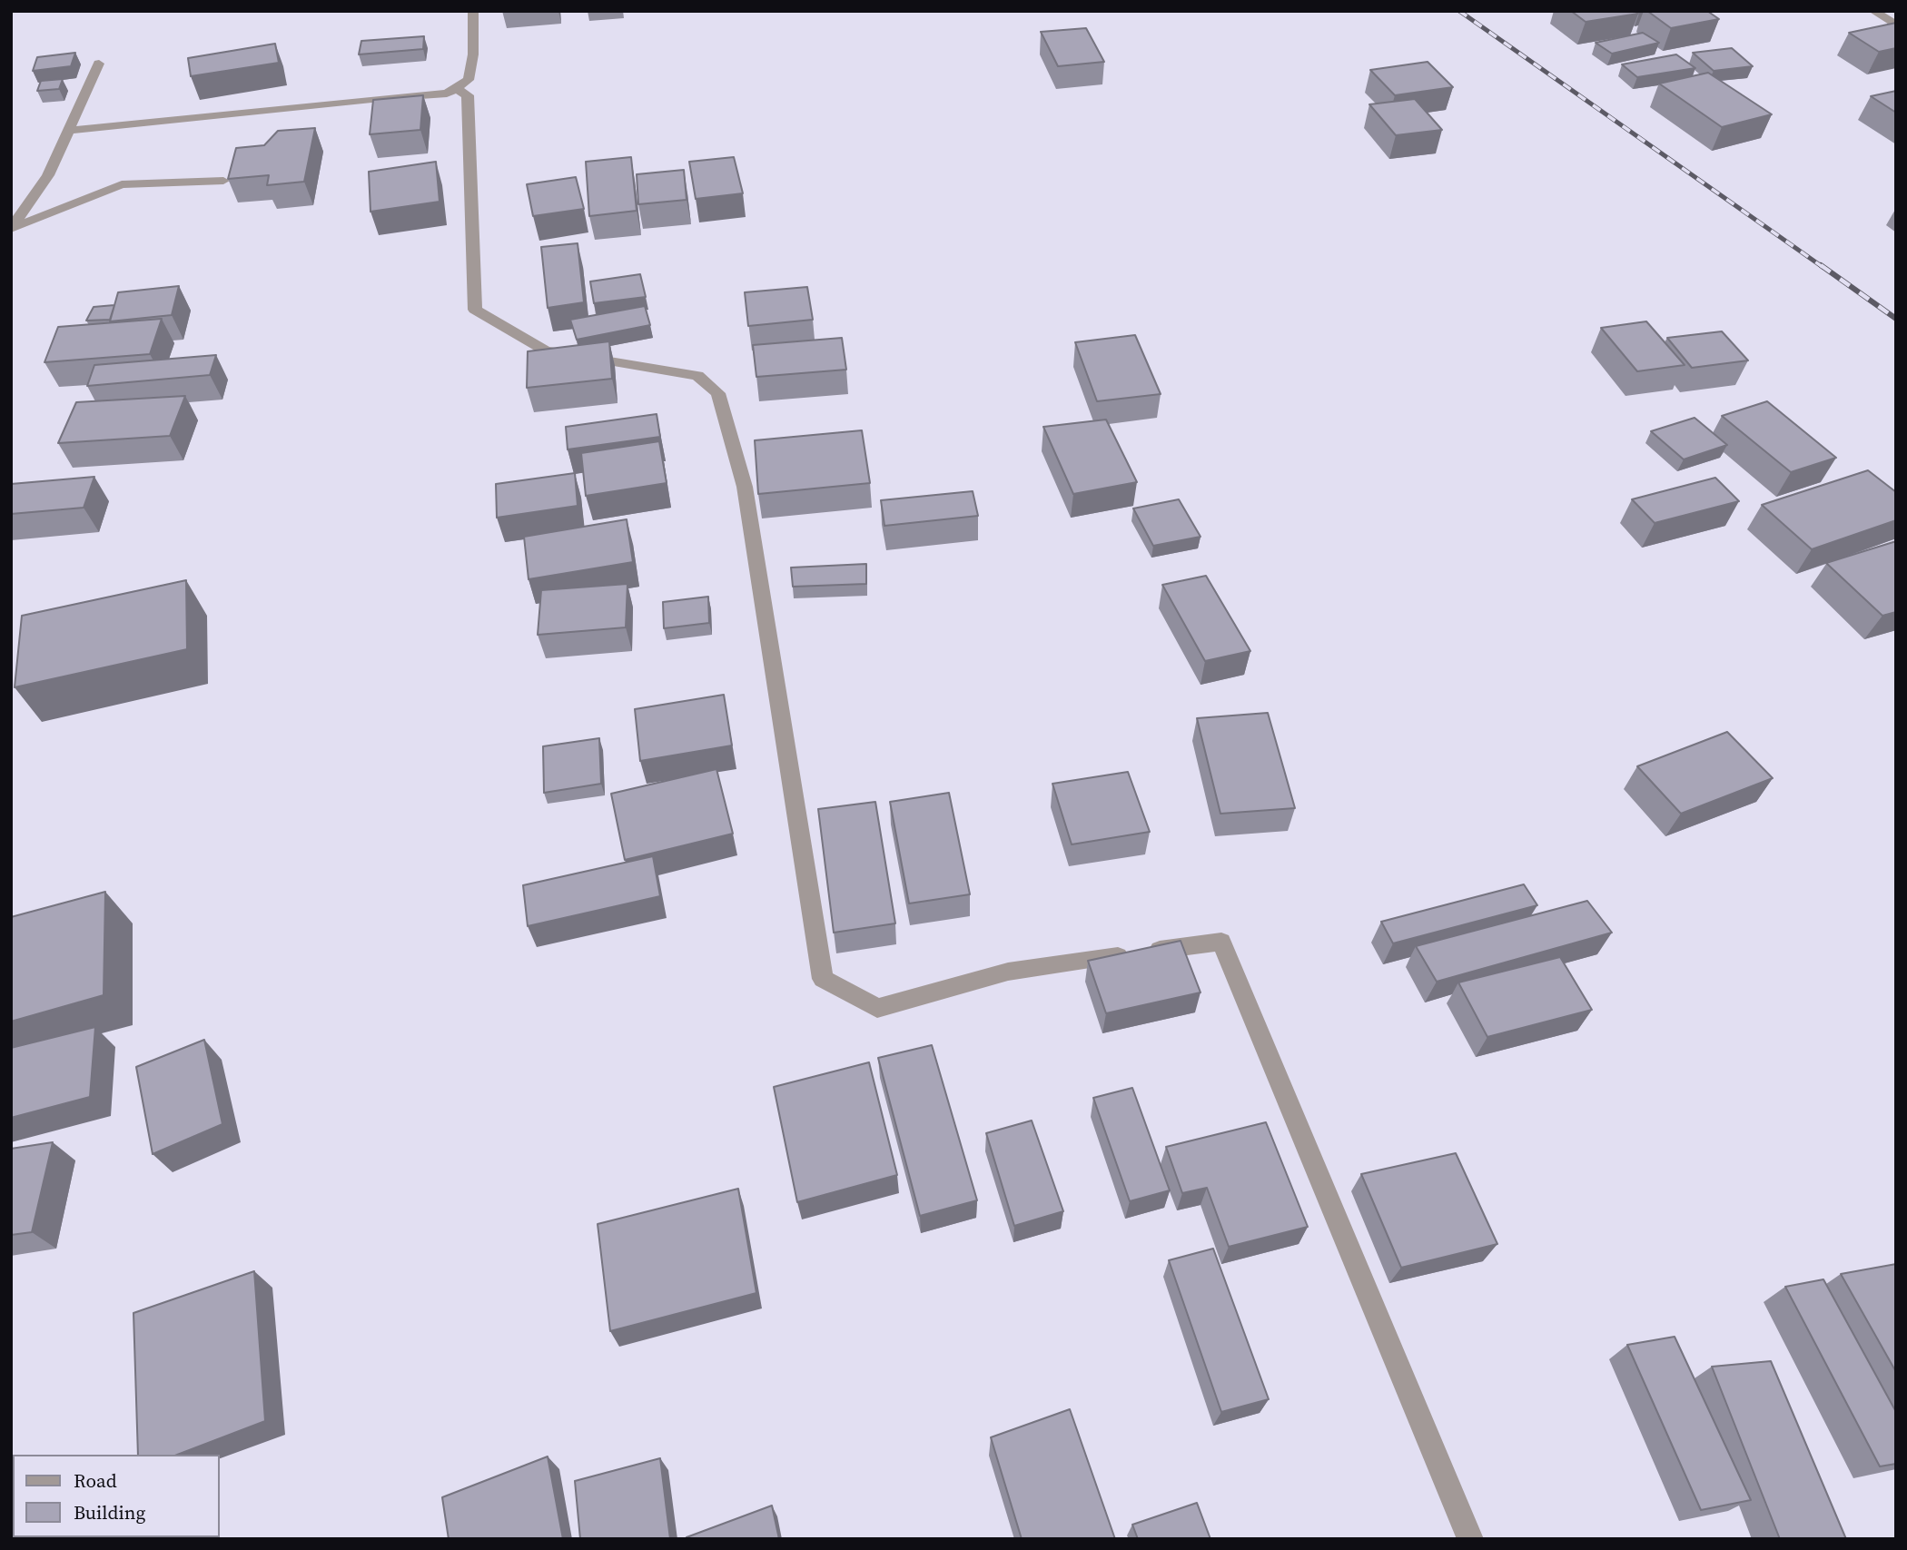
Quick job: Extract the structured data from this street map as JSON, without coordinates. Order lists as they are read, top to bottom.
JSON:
{
  "legend": ["Road", "Building"]
}
